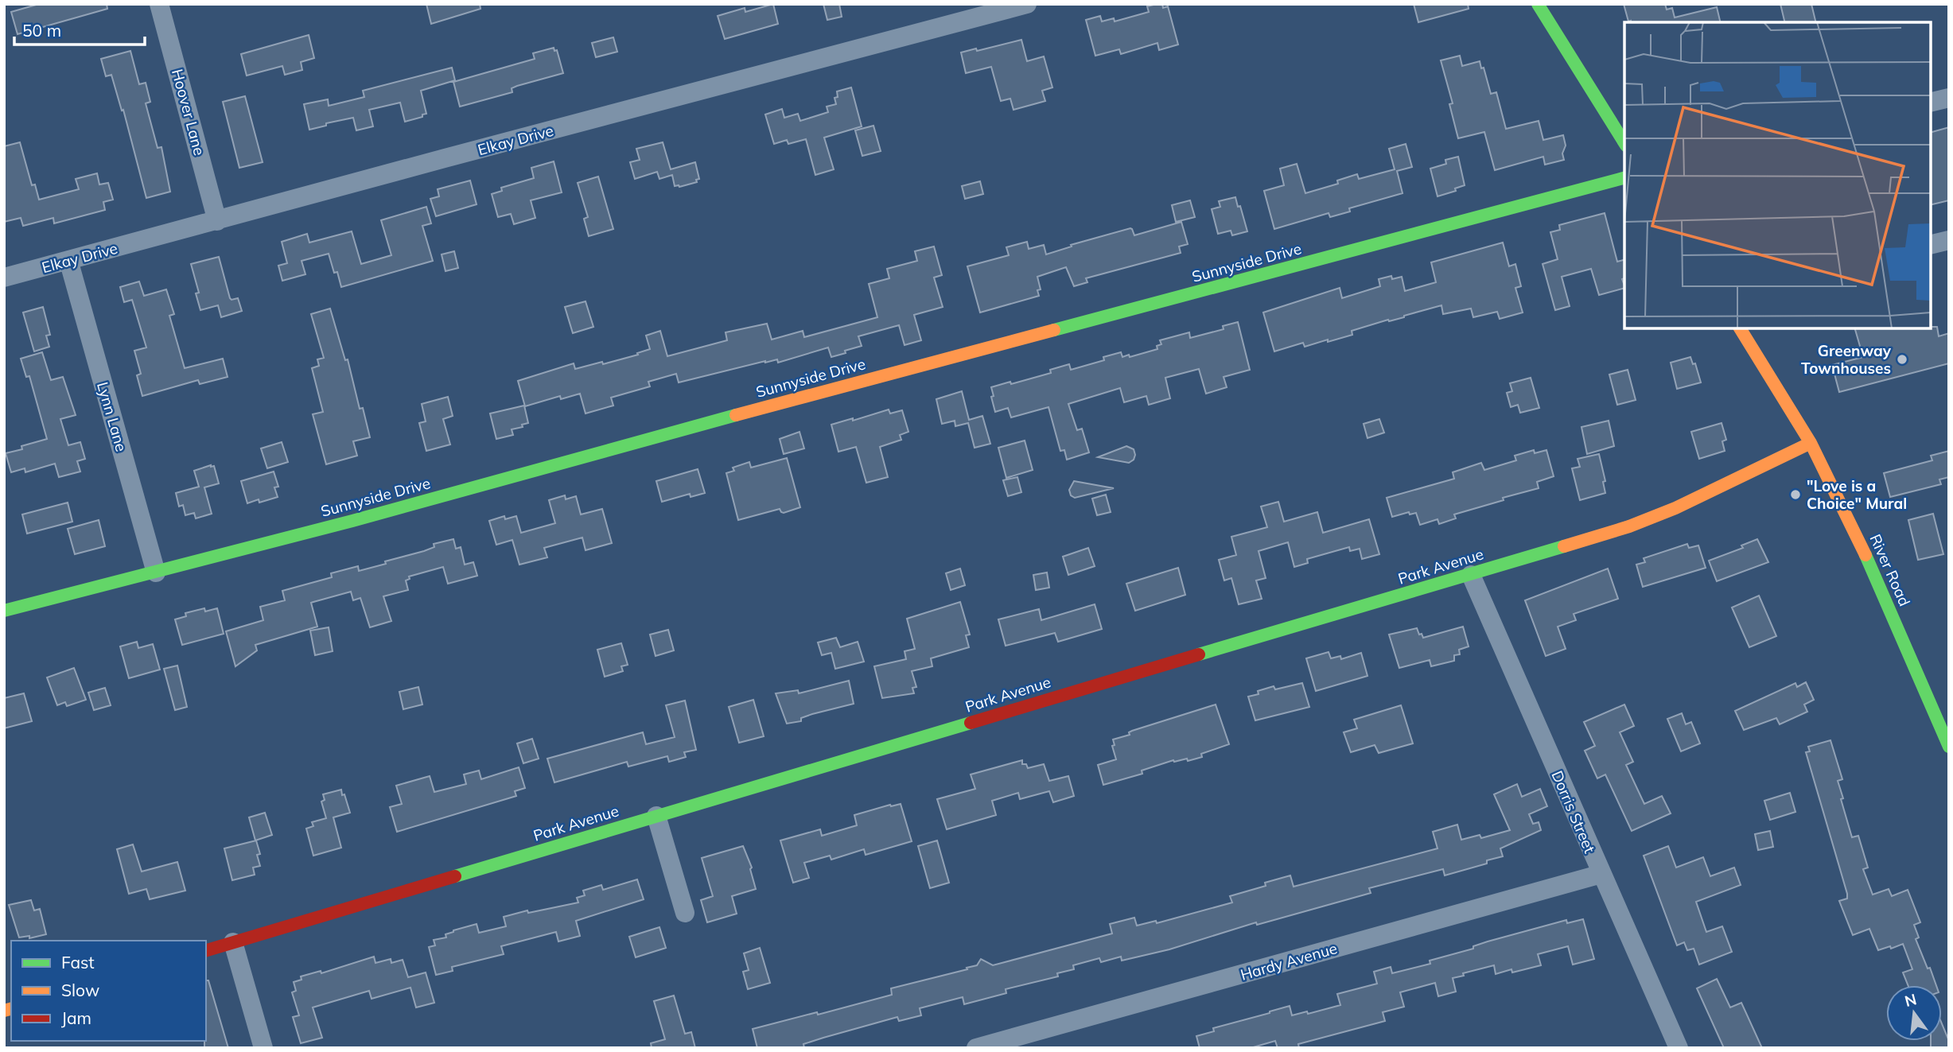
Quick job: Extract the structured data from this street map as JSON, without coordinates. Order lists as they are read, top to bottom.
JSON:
{
  "streets": {
    "street": [
      "Hoover Lane",
      "Elkay Drive",
      "Sunnyside Drive",
      "Lynn Lane",
      "Park Avenue",
      "River Road",
      "Dorris Street",
      "Hardy Avenue"
    ]
  },
  "crossings": [
    ["Hoover Lane", "Elkay Drive"],
    ["Elkay Drive", "Lynn Lane"],
    ["Sunnyside Drive", "Lynn Lane"],
    ["Park Avenue", "River Road"],
    ["Park Avenue", "Dorris Street"],
    ["Dorris Street", "Hardy Avenue"]
  ],
  "places": ["Greenway Townhouses", "\"Love is a Choice\" Mural"],
  "legend": ["Fast", "Slow", "Jam"],
  "scale_bar": "50 m",
  "north": "top"
}
